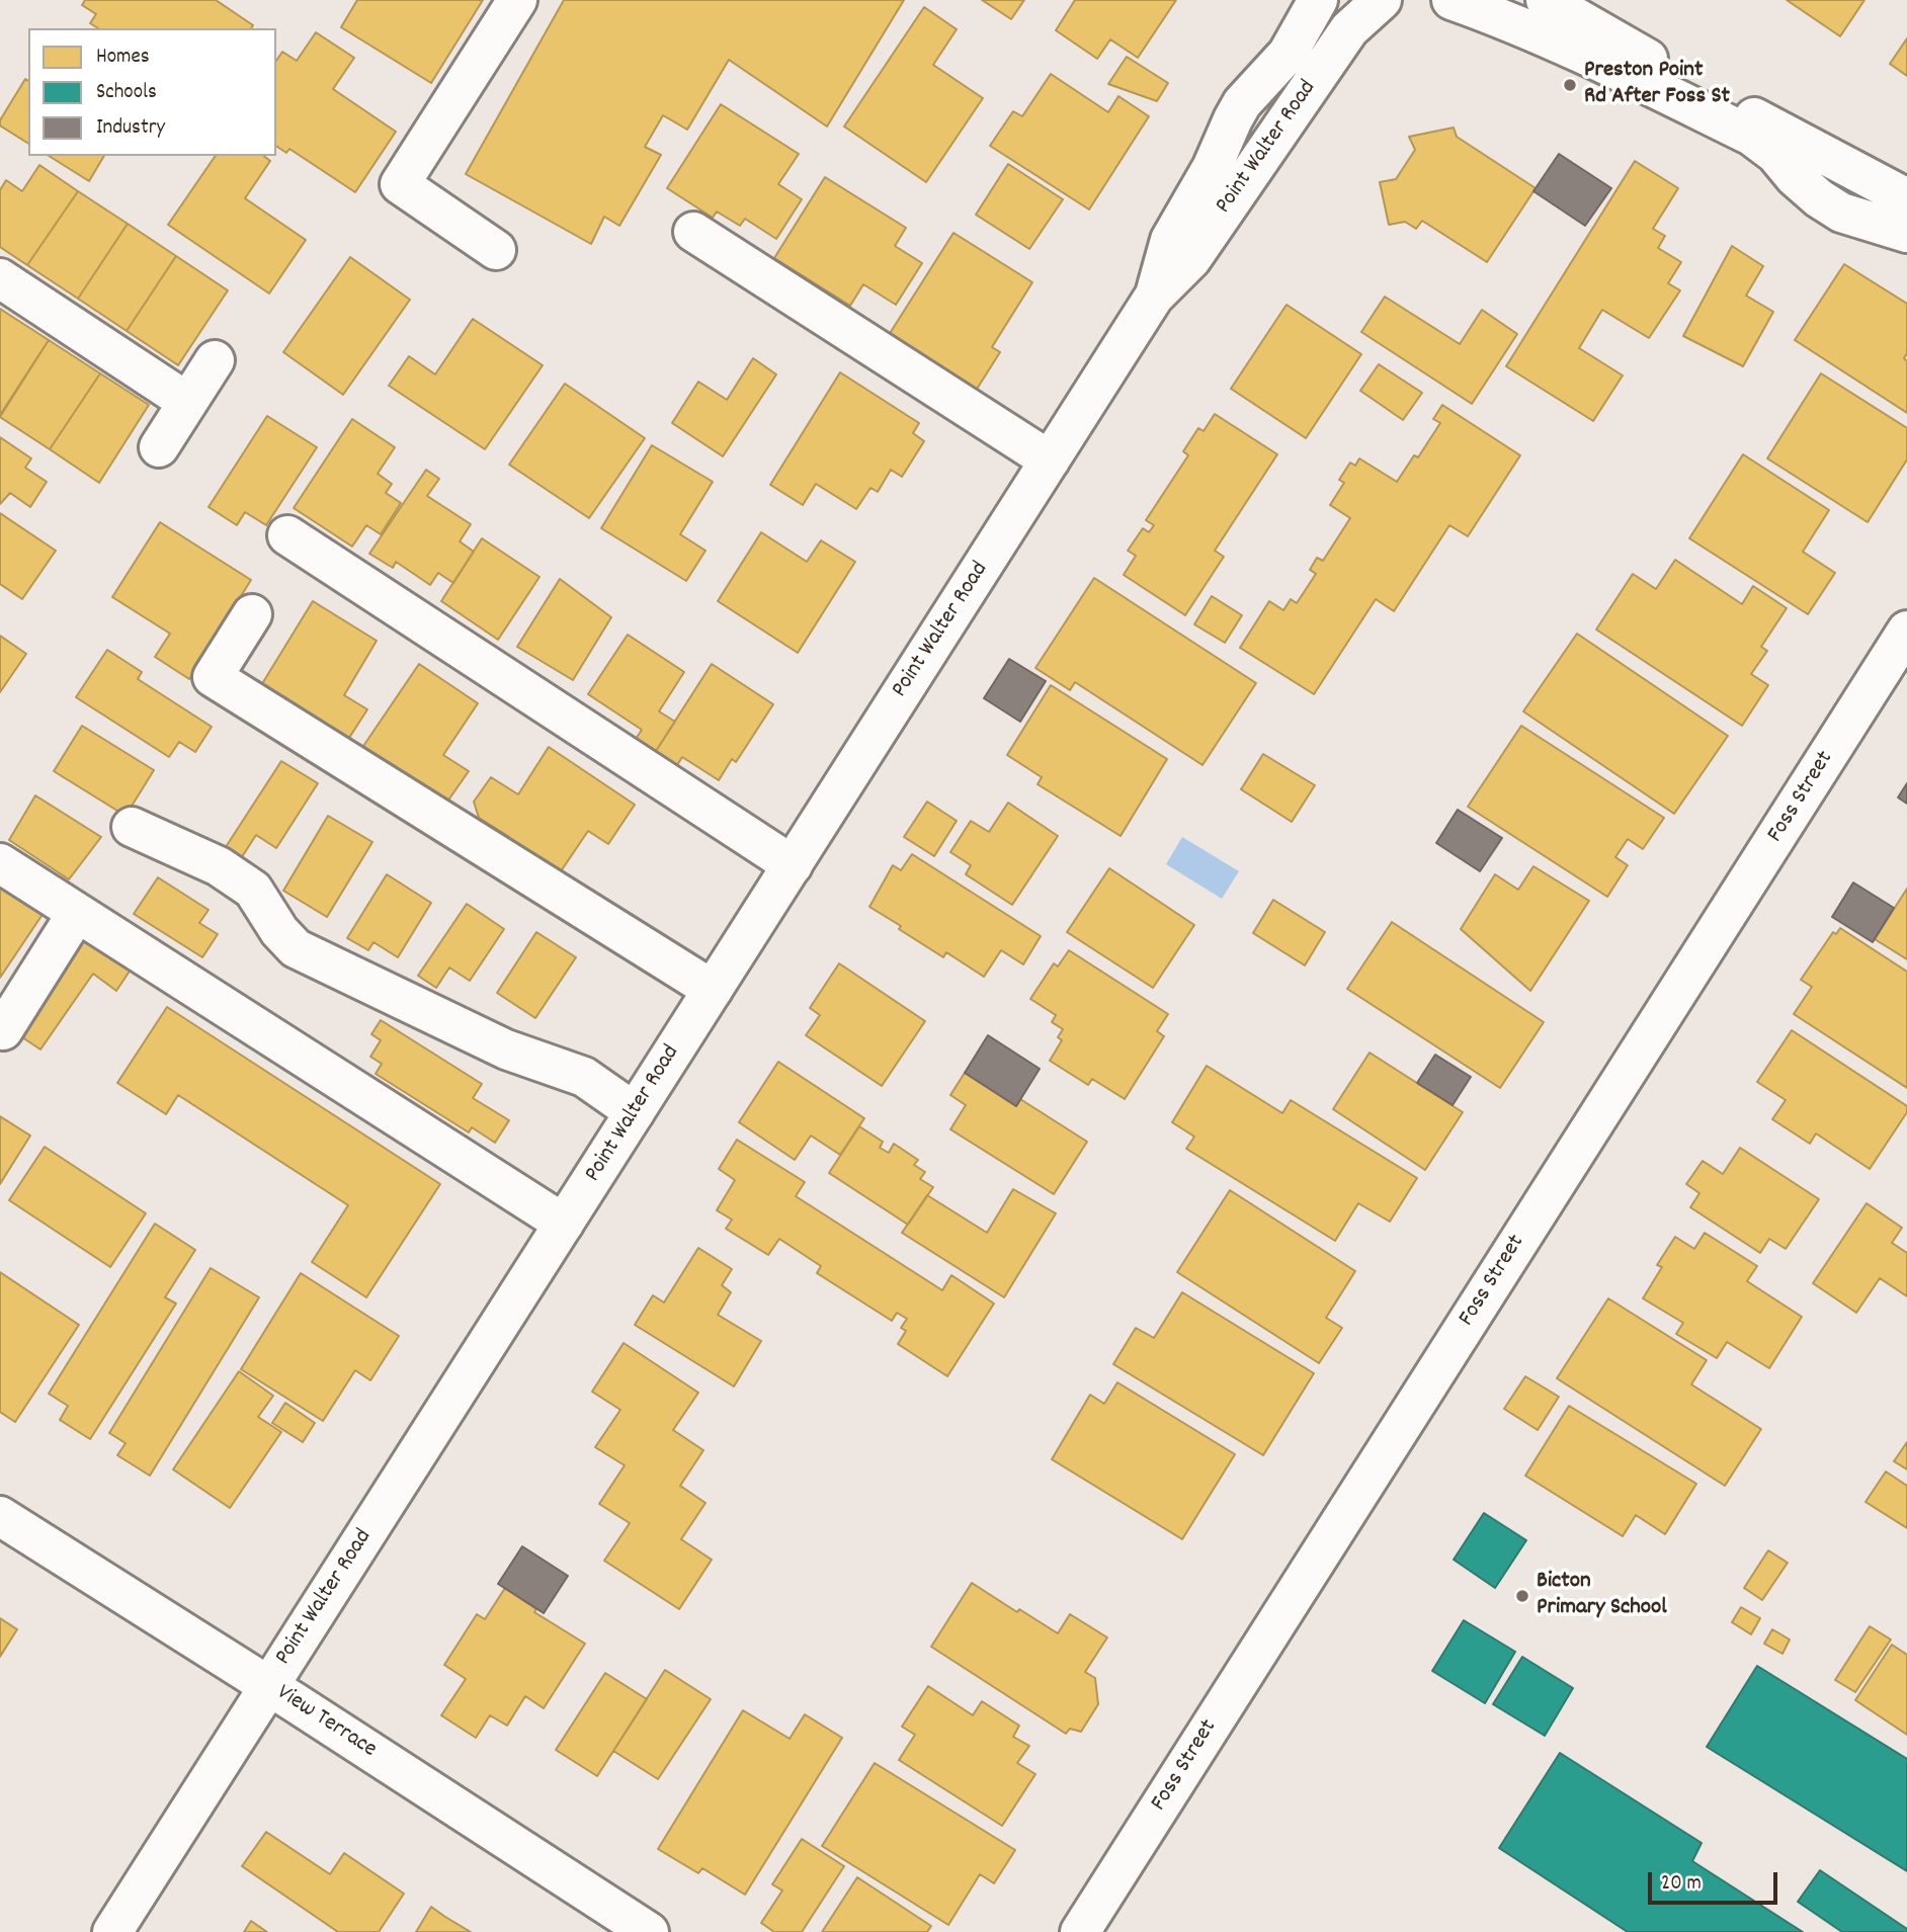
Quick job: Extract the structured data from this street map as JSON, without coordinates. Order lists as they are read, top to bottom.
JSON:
{
  "streets": {
    "main road": ["Point Walter Road", "Foss Street", "View Terrace"]
  },
  "crossings": [
    ["Point Walter Road", "View Terrace"]
  ],
  "places": ["Preston Point Rd After Foss St", "Bicton Primary School"],
  "legend": ["Homes", "Schools", "Industry"],
  "scale_bar": "20 m"
}
